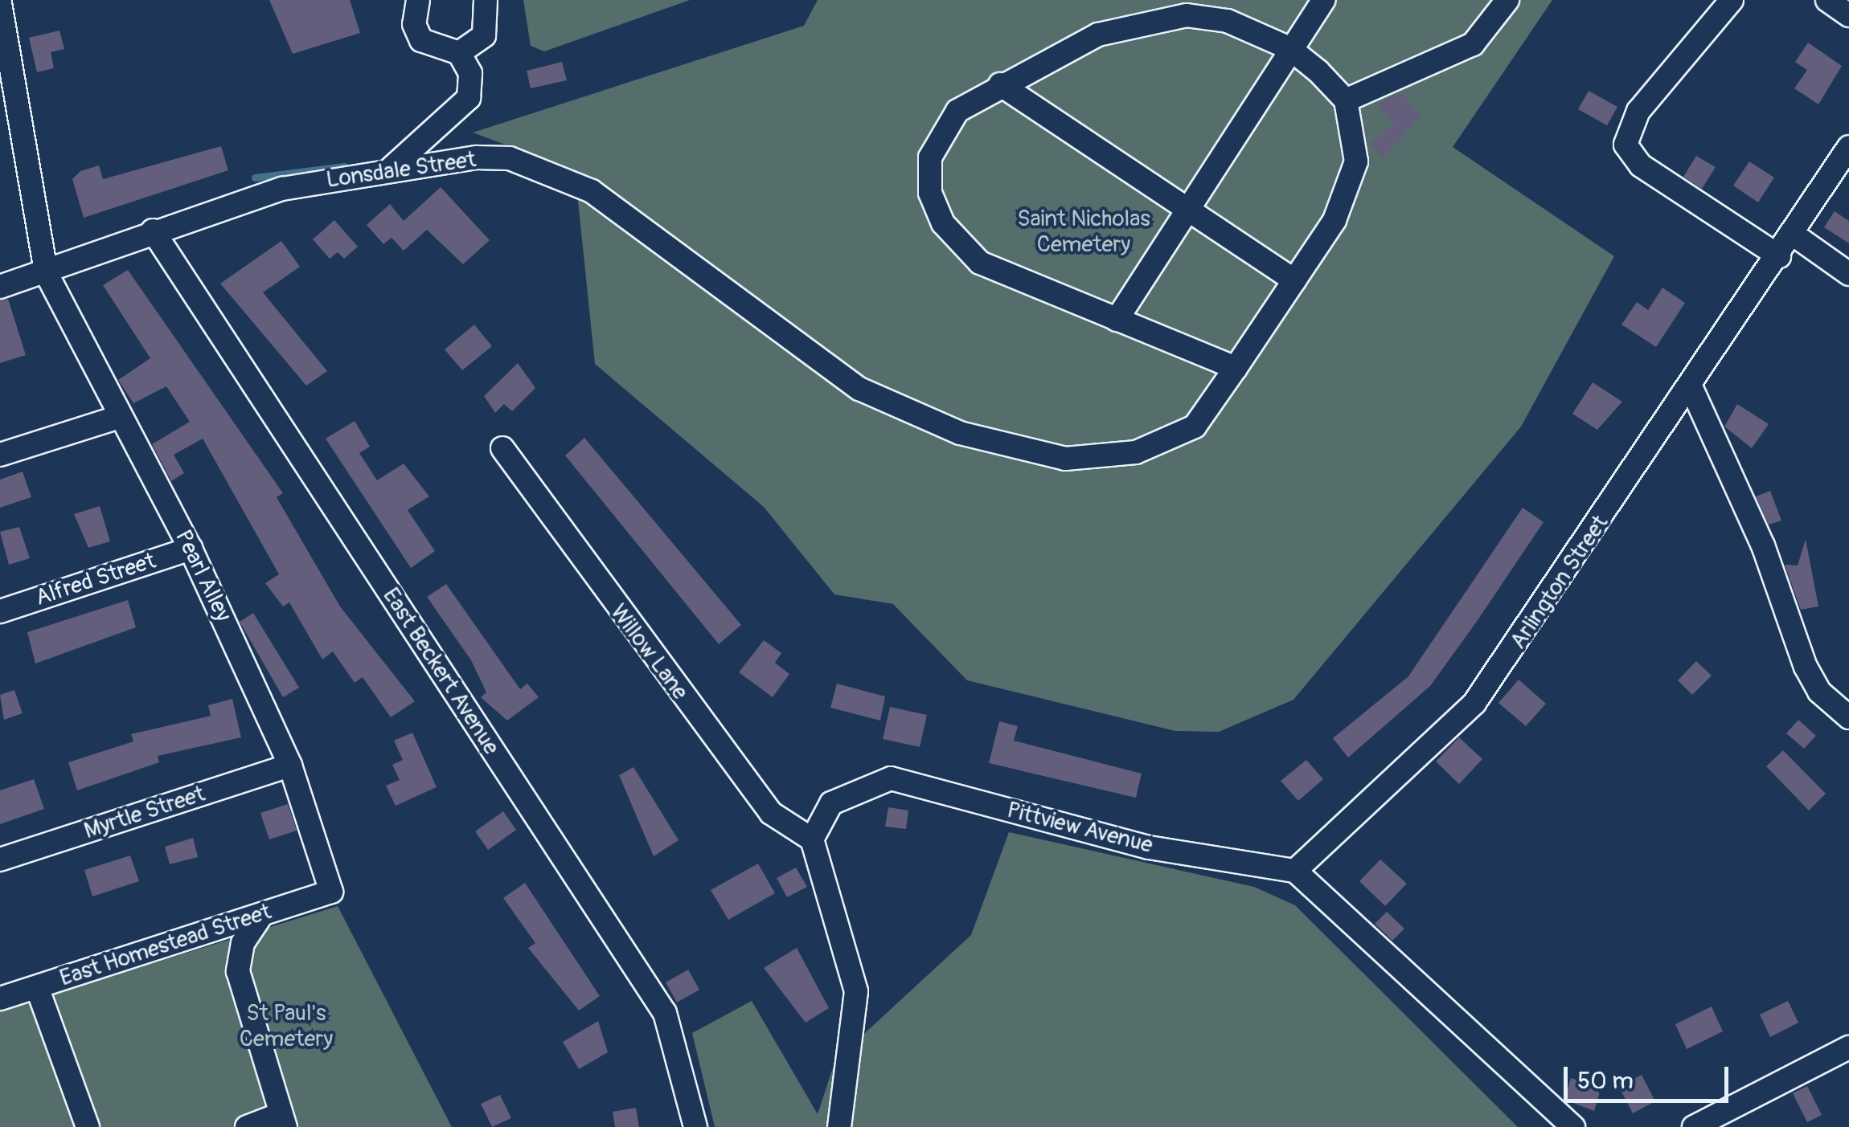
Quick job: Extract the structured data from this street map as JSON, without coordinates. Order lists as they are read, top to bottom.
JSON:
{
  "streets": {
    "street": [
      "Lonsdale Street",
      "Pearl Alley",
      "Alfred Street",
      "Arlington Street",
      "Willow Lane",
      "East Beckert Avenue",
      "Myrtle Street",
      "Pittview Avenue",
      "East Homestead Street"
    ]
  },
  "crossings": [
    ["Lonsdale Street", "Pearl Alley"],
    ["Lonsdale Street", "East Beckert Avenue"],
    ["Pearl Alley", "Alfred Street"],
    ["Pearl Alley", "Myrtle Street"],
    ["Pearl Alley", "East Homestead Street"],
    ["Arlington Street", "Pittview Avenue"],
    ["Willow Lane", "Pittview Avenue"]
  ],
  "parks": ["Saint Nicholas Cemetery", "St Paul's Cemetery"],
  "scale_bar": "50 m"
}
